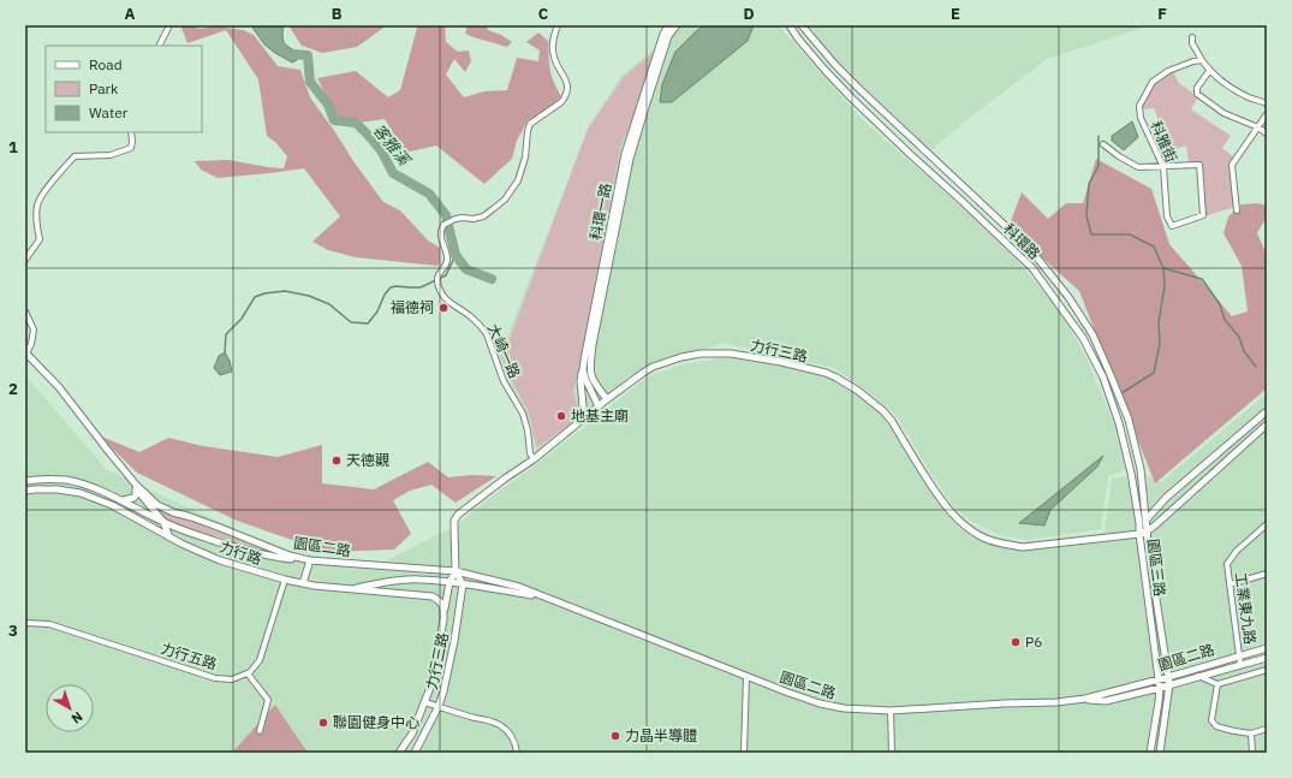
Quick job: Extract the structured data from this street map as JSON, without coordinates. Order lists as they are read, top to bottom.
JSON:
{
  "streets": {
    "street": [
      "科雅街",
      "科環一路",
      "科環路",
      "大崎一路",
      "力行三路",
      "園區二路",
      "力行路",
      "園區三路",
      "工業東九路",
      "力行五路"
    ]
  },
  "crossings": [
    ["科環一路", "力行三路"],
    ["科環路", "力行三路"],
    ["科環路", "園區三路"],
    ["大崎一路", "力行三路"],
    ["力行三路", "園區二路"],
    ["力行三路", "力行路"],
    ["力行三路", "園區三路"],
    ["園區二路", "力行路"],
    ["園區二路", "園區三路"],
    ["園區二路", "工業東九路"]
  ],
  "water": ["客雅溪"],
  "places": [
    "福德祠",
    "地基主廟",
    "天德觀",
    "P6",
    "聯園健身中心",
    "力晶半導體"
  ],
  "legend": ["Road", "Park", "Water"],
  "north": "bottom right",
  "grid": {
    "columns": [
      "A",
      "B",
      "C",
      "D",
      "E",
      "F"
    ],
    "rows": ["1", "2", "3"]
  }
}
